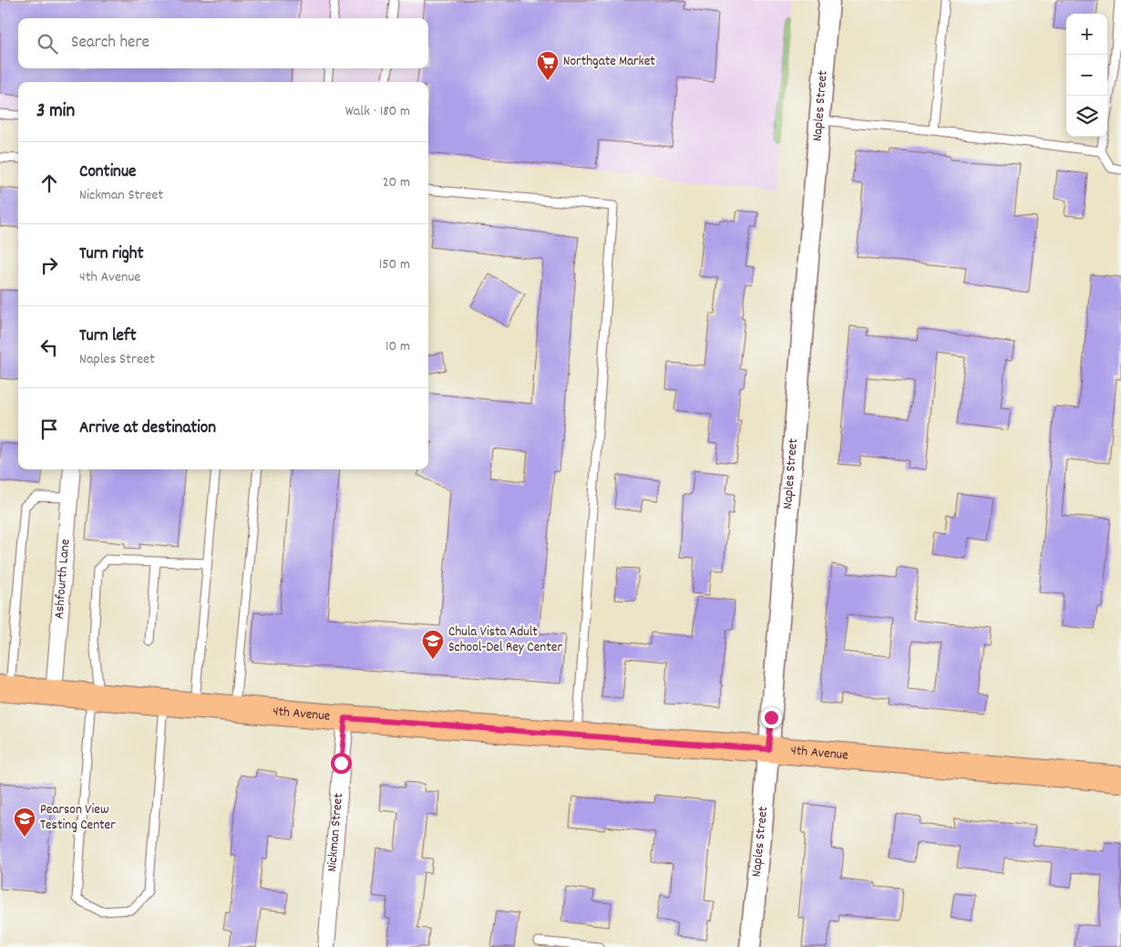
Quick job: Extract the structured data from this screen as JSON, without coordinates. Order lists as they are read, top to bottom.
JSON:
{
  "streets": {
    "main road": ["4th Avenue"],
    "street": ["Naples Street", "Ashfourth Lane", "Nickman Street"]
  },
  "crossings": [
    ["Naples Street", "4th Avenue"],
    ["Ashfourth Lane", "4th Avenue"],
    ["4th Avenue", "Nickman Street"]
  ],
  "places": {
    "supermarket": ["Northgate Market"],
    "school or university": ["Chula Vista Adult School-Del Rey Center", "Pearson View Testing Center"]
  },
  "page": {
    "map_buttons": ["+", "−"],
    "search": "Search here",
    "heading": ["3 min", "Walk · 180 m"],
    "list": [
      ["Continue", "Nickman Street", "20 m"],
      ["Turn right", "4th Avenue", "150 m"],
      ["Turn left", "Naples Street", "10 m"],
      "Arrive at destination"
    ]
  }
}
